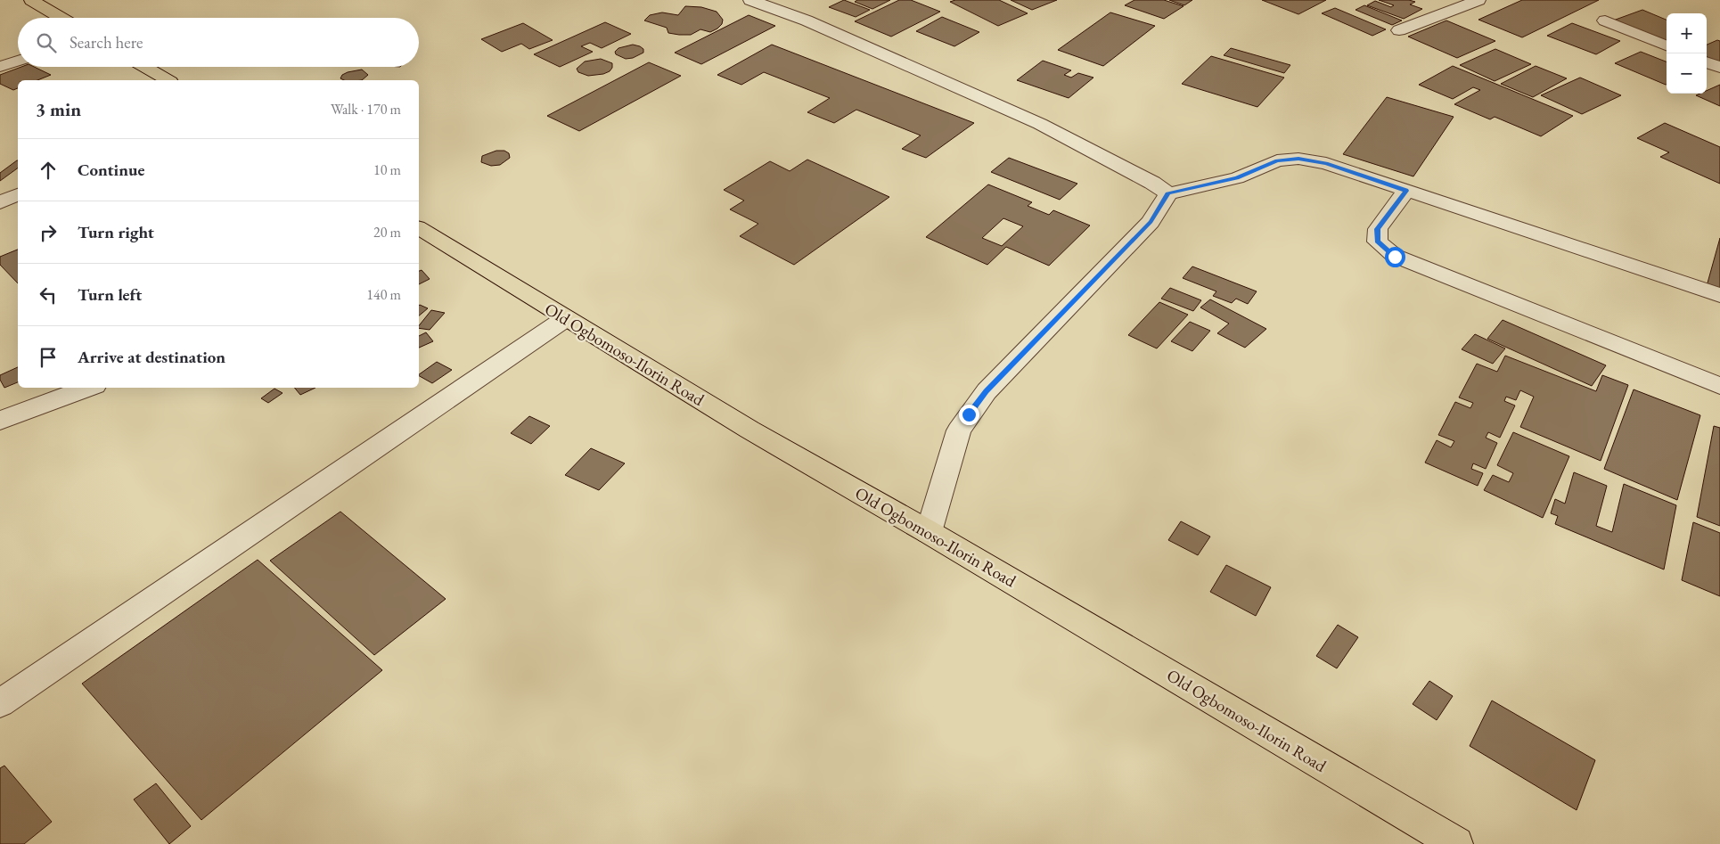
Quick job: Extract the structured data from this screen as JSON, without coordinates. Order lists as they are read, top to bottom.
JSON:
{
  "streets": {
    "highway": ["Old Ogbomoso-Ilorin Road"]
  },
  "page": {
    "map_buttons": ["+", "−"],
    "search": "Search here",
    "heading": ["3 min", "Walk · 170 m"],
    "list": [
      ["Continue", "10 m"],
      ["Turn right", "20 m"],
      ["Turn left", "140 m"],
      "Arrive at destination"
    ]
  }
}
